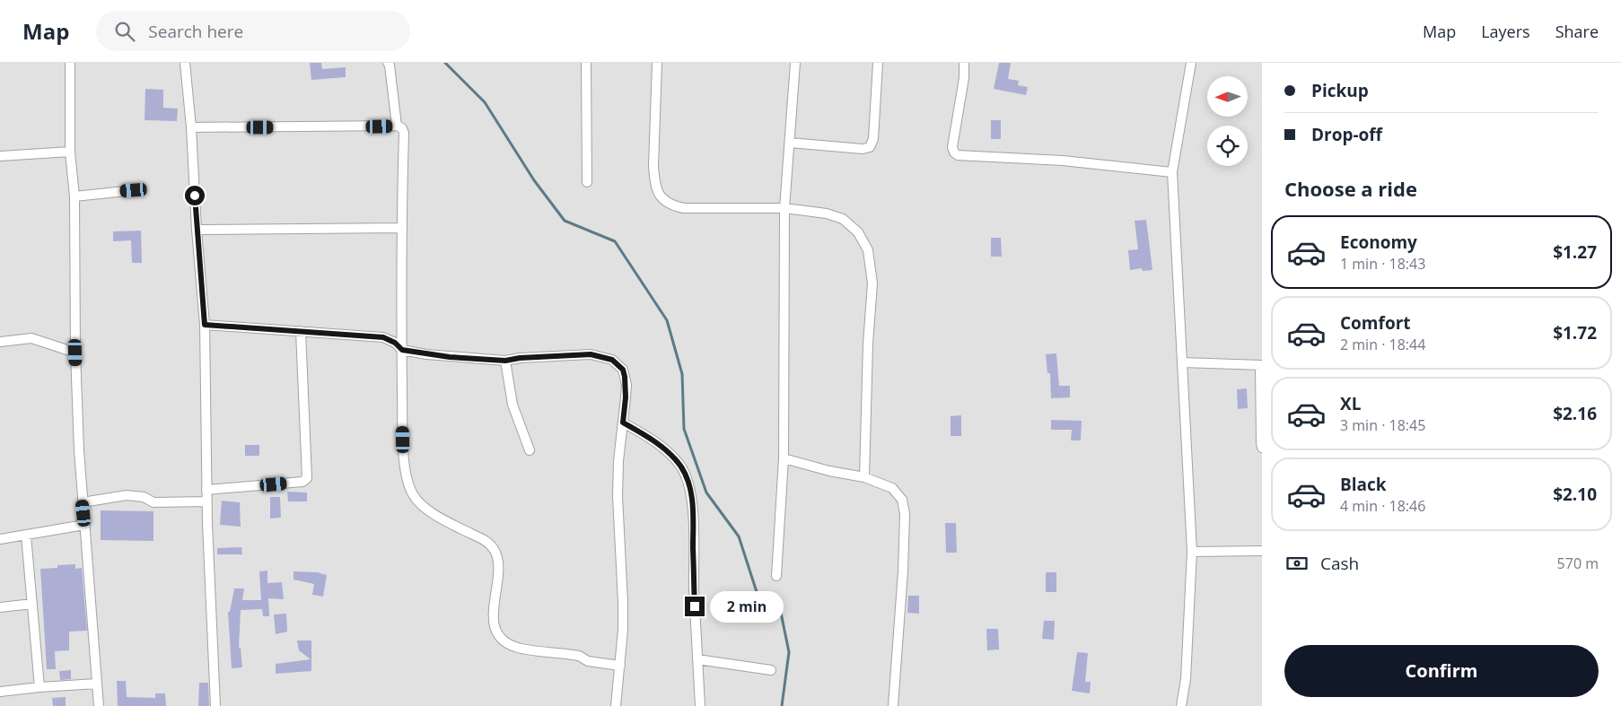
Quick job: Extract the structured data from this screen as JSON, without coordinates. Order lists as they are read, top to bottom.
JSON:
{
  "north": "left",
  "page": {
    "header": "Map",
    "search": "Search here",
    "nav": ["Map", "Layers", "Share"],
    "banner": ["Pickup", "Drop-off"],
    "heading": "Choose a ride",
    "list": [
      {
        "name": "Economy",
        "note": "1 min · 18:43",
        "value": "$1.27"
      },
      {
        "name": "Comfort",
        "note": "2 min · 18:44",
        "value": "$1.72"
      },
      {
        "name": "XL",
        "note": "3 min · 18:45",
        "value": "$2.16"
      },
      {
        "name": "Black",
        "note": "4 min · 18:46",
        "value": "$2.10"
      }
    ],
    "pay": ["Cash", "570 m"],
    "bubble": "2 min",
    "buttons": "Confirm"
  }
}
